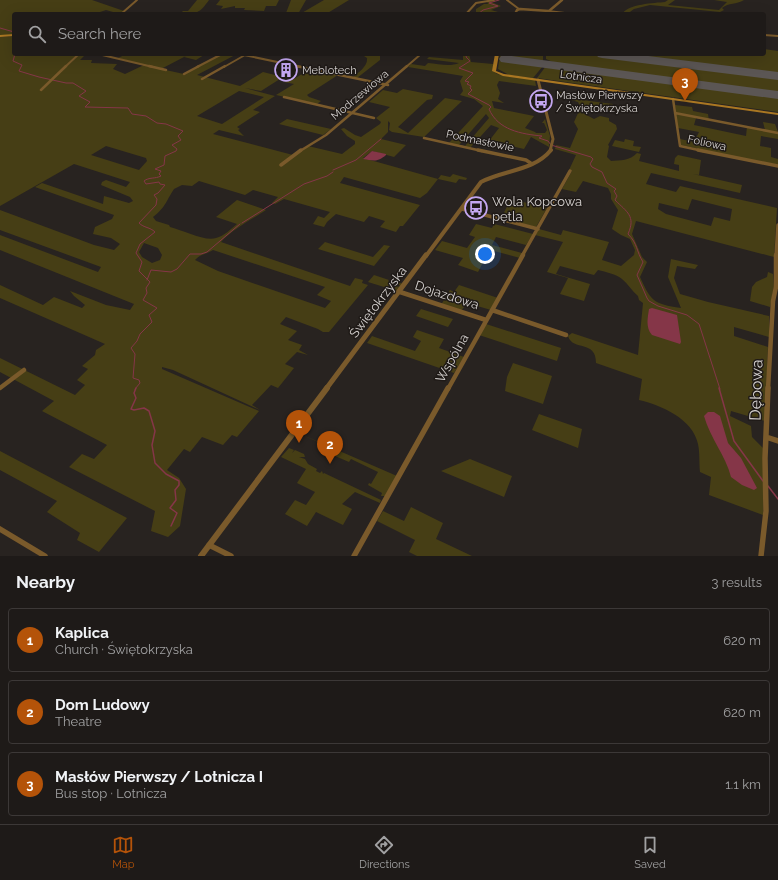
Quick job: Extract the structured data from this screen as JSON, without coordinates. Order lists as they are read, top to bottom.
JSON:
{
  "streets": {
    "main road": ["Lotnicza"],
    "street": [
      "Modrzewiowa",
      "Podmasłowie",
      "Foliowa",
      "Dojazdowa",
      "Świętokrzyska",
      "Wspólna",
      "Dębowa"
    ]
  },
  "crossings": [
    ["Lotnicza", "Foliowa"],
    ["Lotnicza", "Świętokrzyska"],
    ["Podmasłowie", "Świętokrzyska"],
    ["Dojazdowa", "Świętokrzyska"],
    ["Dojazdowa", "Wspólna"]
  ],
  "places": {
    "building": ["Meblotech"],
    "bus stop": ["Masłów Pierwszy / Świętokrzyska", "Wola Kopcowa pętla"]
  },
  "page": {
    "search": "Search here",
    "pins": ["3", "1", "2"],
    "heading": ["Nearby", "3 results"],
    "list": [
      {
        "mark": "1",
        "name": "Kaplica",
        "note": "Church · Świętokrzyska",
        "value": "620 m"
      },
      {
        "mark": "2",
        "name": "Dom Ludowy",
        "note": "Theatre",
        "value": "620 m"
      },
      {
        "mark": "3",
        "name": "Masłów Pierwszy / Lotnicza I",
        "note": "Bus stop · Lotnicza",
        "value": "1.1 km"
      }
    ],
    "nav": ["Map", "Directions", "Saved"]
  }
}
